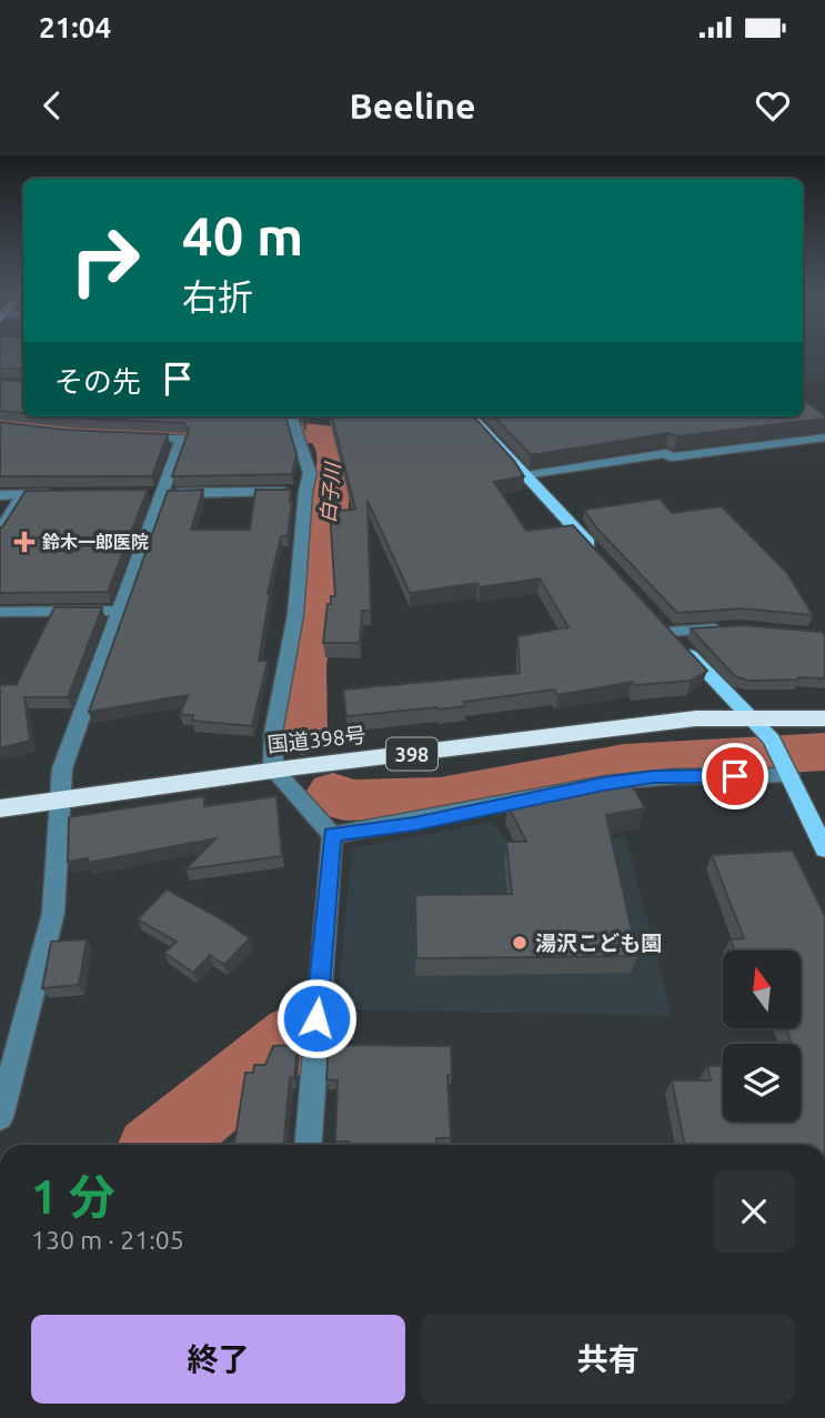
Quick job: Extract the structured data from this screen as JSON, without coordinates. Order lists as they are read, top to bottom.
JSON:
{
  "streets": {
    "highway": ["国道398号", "398"]
  },
  "water": ["白子川"],
  "places": {
    "health": ["鈴木一郎医院"],
    "other": ["湯沢こども園"]
  },
  "north": "top",
  "page": {
    "status": "21:04",
    "header": "Beeline",
    "turn": ["40 m", "右折"],
    "then": "その先",
    "heading": ["1 分", "130 m · 21:05"],
    "buttons": ["終了", "共有"]
  }
}
